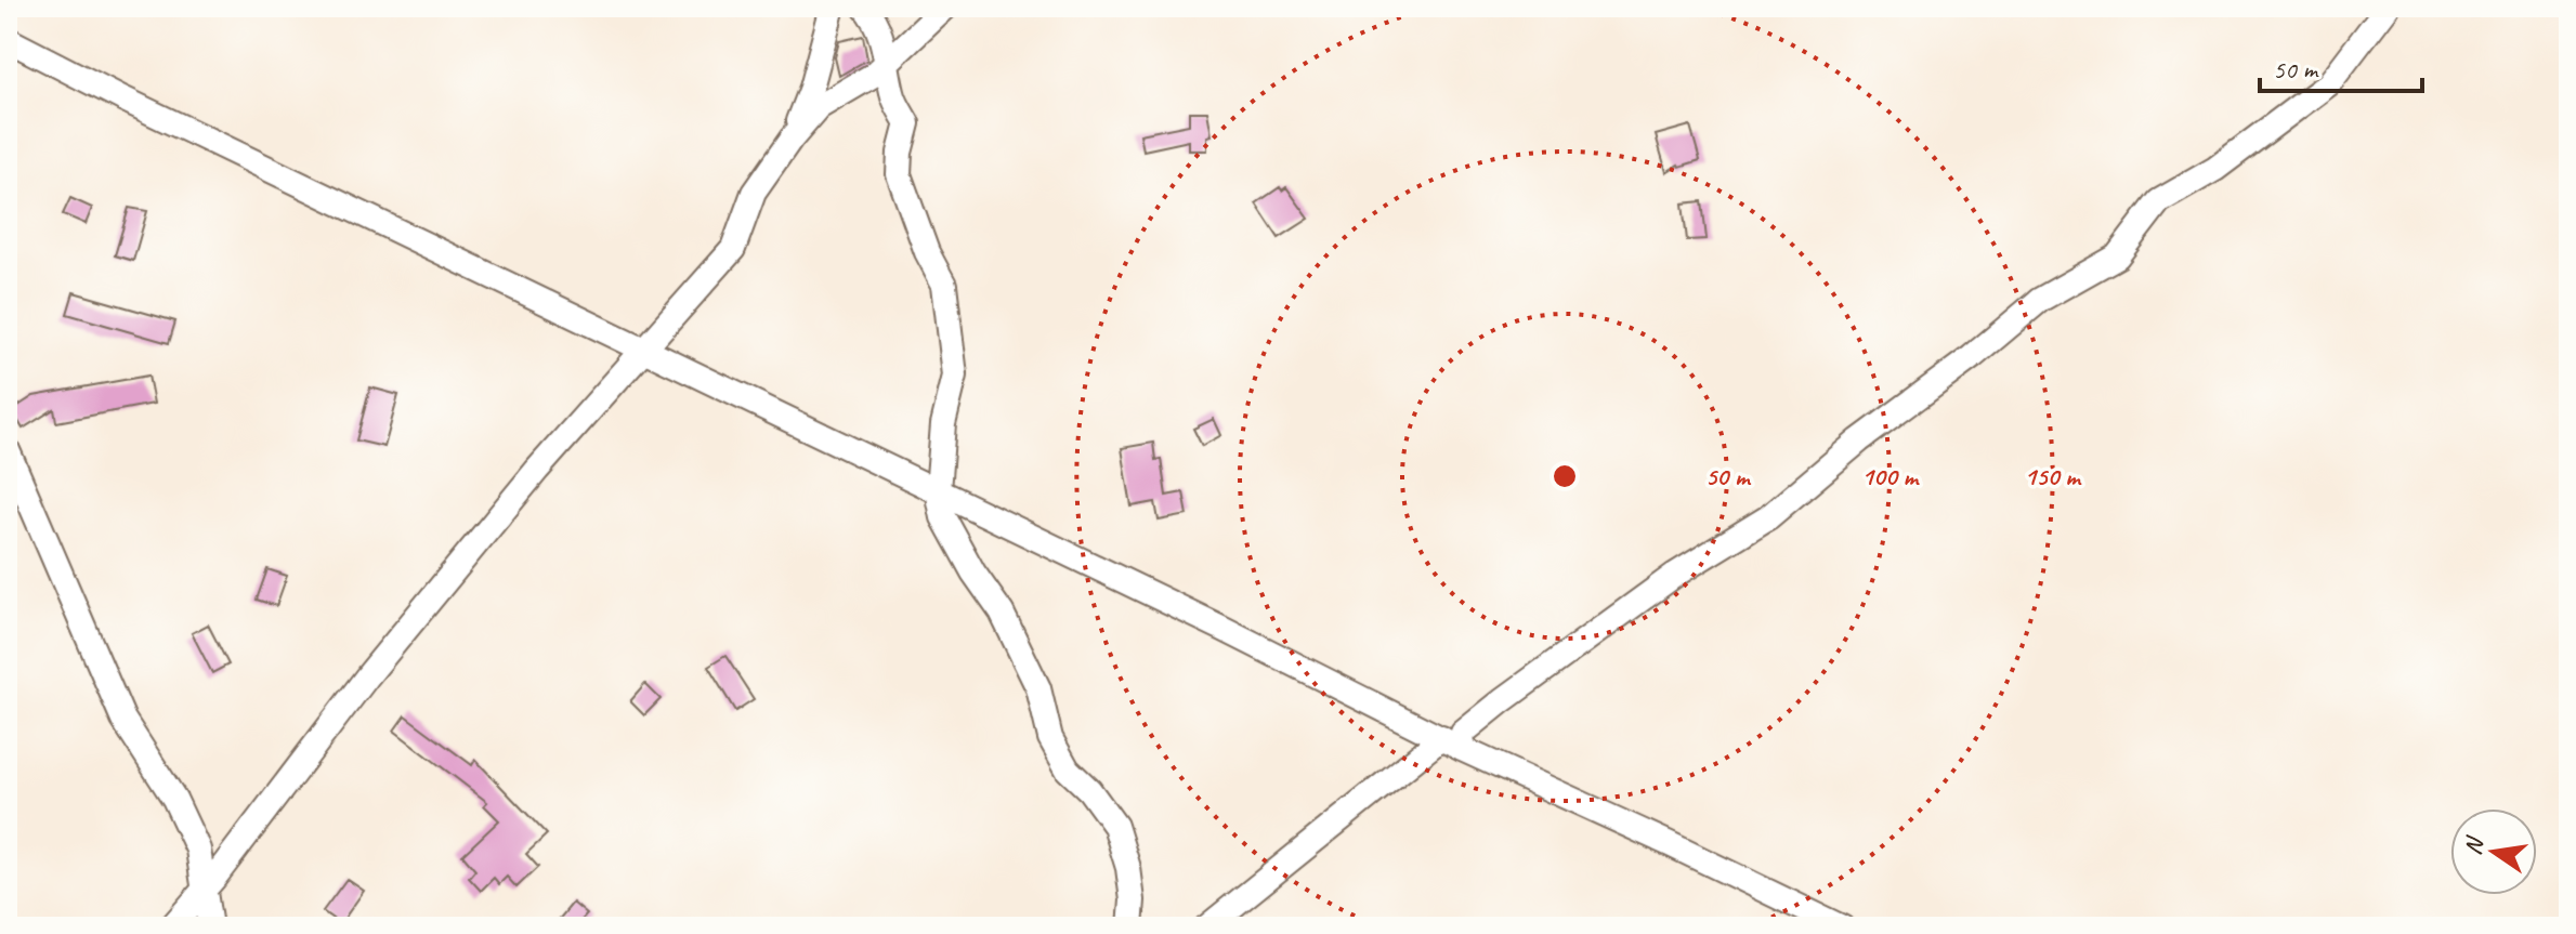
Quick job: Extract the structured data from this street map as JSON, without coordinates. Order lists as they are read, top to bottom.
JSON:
{
  "scale_bar": "50 m",
  "north": "left",
  "rings": ["50 m", "100 m", "150 m"]
}
